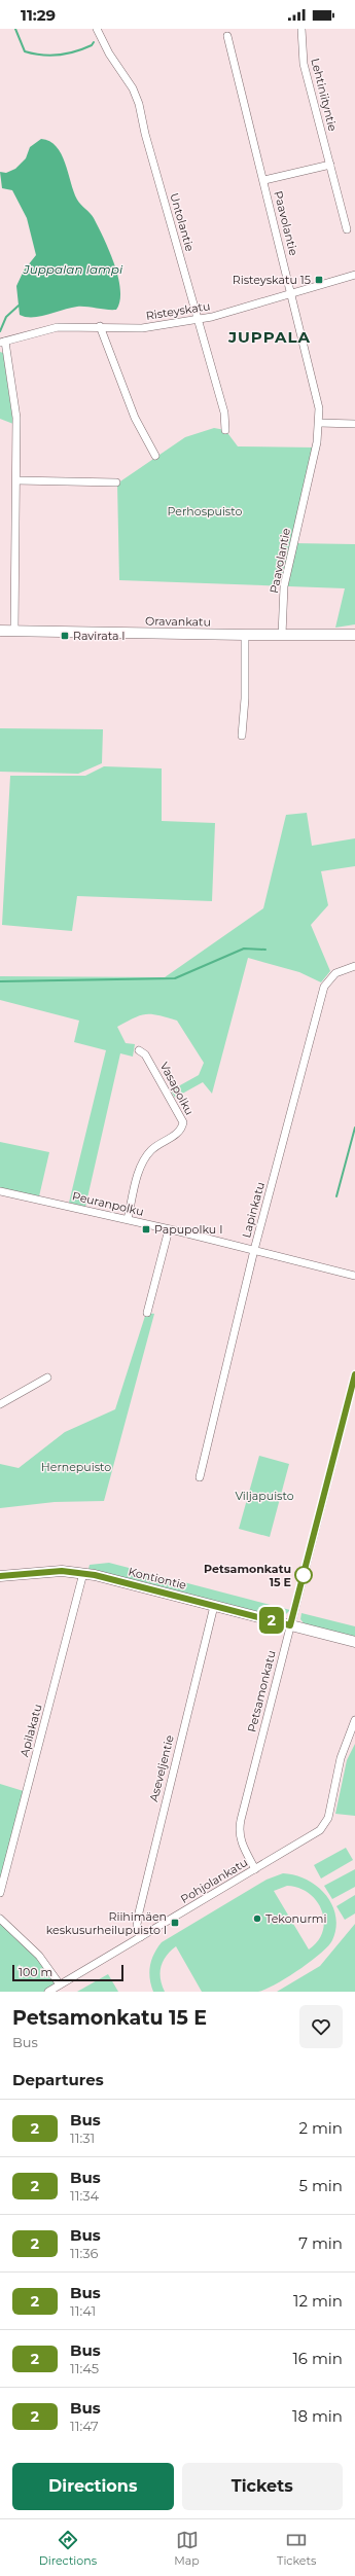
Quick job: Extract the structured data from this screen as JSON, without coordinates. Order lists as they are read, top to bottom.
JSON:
{
  "streets": {
    "street": [
      "Lehtiniityntie",
      "Untolantie",
      "Paavolantie",
      "Risteyskatu",
      "Oravankatu",
      "Vasapolku",
      "Peuranpolku",
      "Lapinkatu",
      "Kontiontie",
      "Petsamonkatu",
      "Apilakatu",
      "Aseveljentie",
      "Pohjolankatu"
    ]
  },
  "crossings": [
    ["Untolantie", "Risteyskatu"],
    ["Paavolantie", "Risteyskatu"],
    ["Paavolantie", "Oravankatu"],
    ["Vasapolku", "Peuranpolku"],
    ["Peuranpolku", "Lapinkatu"],
    ["Kontiontie", "Petsamonkatu"],
    ["Kontiontie", "Apilakatu"],
    ["Kontiontie", "Aseveljentie"],
    ["Petsamonkatu", "Pohjolankatu"],
    ["Aseveljentie", "Pohjolankatu"]
  ],
  "districts": ["JUPPALA"],
  "water": ["Juppalan lampi"],
  "parks": ["Perhospuisto", "Hernepuisto", "Viljapuisto"],
  "places": {
    "transit": [
      "Risteyskatu 15",
      "Ravirata I",
      "Papupolku I",
      "Riihimäen keskusurheilupuisto I"
    ],
    "other": ["Petsamonkatu 15 E", "Tekonurmi"]
  },
  "lines": ["bus line 2"],
  "scale_bar": "100 m",
  "page": {
    "status": "11:29",
    "on_map": "2",
    "scale": "100 m",
    "heading": [
      ["Petsamonkatu 15 E", "Bus"],
      "Departures"
    ],
    "list": [
      {
        "mark": "2",
        "name": "Bus",
        "note": "11:31",
        "value": "2 min"
      },
      {
        "mark": "2",
        "name": "Bus",
        "note": "11:34",
        "value": "5 min"
      },
      {
        "mark": "2",
        "name": "Bus",
        "note": "11:36",
        "value": "7 min"
      },
      {
        "mark": "2",
        "name": "Bus",
        "note": "11:41",
        "value": "12 min"
      },
      {
        "mark": "2",
        "name": "Bus",
        "note": "11:45",
        "value": "16 min"
      },
      {
        "mark": "2",
        "name": "Bus",
        "note": "11:47",
        "value": "18 min"
      }
    ],
    "buttons": ["Directions", "Tickets"],
    "tabs": ["Directions", "Map", "Tickets"]
  }
}
